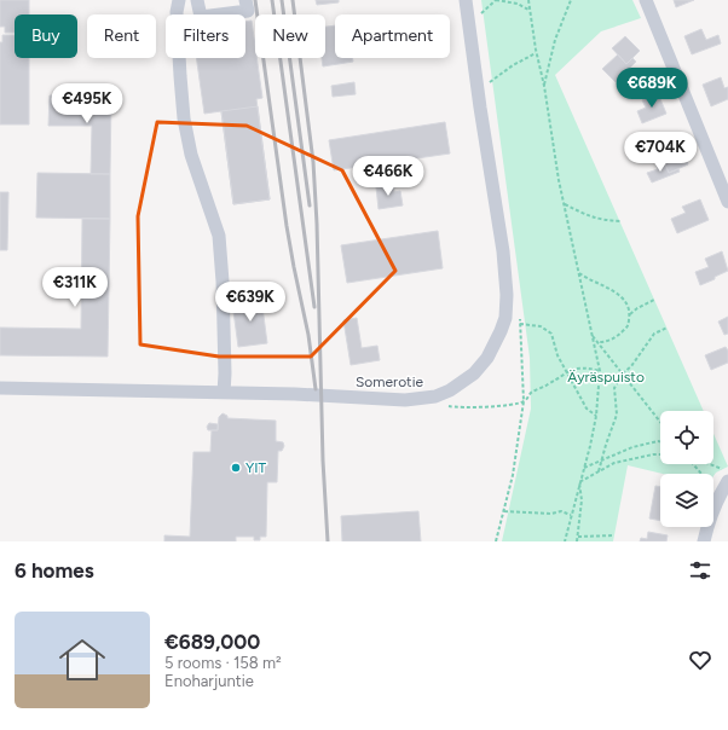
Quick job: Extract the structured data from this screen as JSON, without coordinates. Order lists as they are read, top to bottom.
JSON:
{
  "streets": {
    "street": ["Somerotie"]
  },
  "parks": ["Äyräspuisto"],
  "places": ["YIT"],
  "page": {
    "chip": [
      "Buy",
      "Rent",
      "Filters",
      "New",
      "Apartment"
    ],
    "price": [
      "€689K",
      "€495K",
      "€704K",
      "€466K",
      "€311K",
      "€639K"
    ],
    "heading": "6 homes",
    "list": [
      {
        "name": "€689,000",
        "note": "5 rooms · 158 m² · Enoharjuntie"
      }
    ]
  }
}
